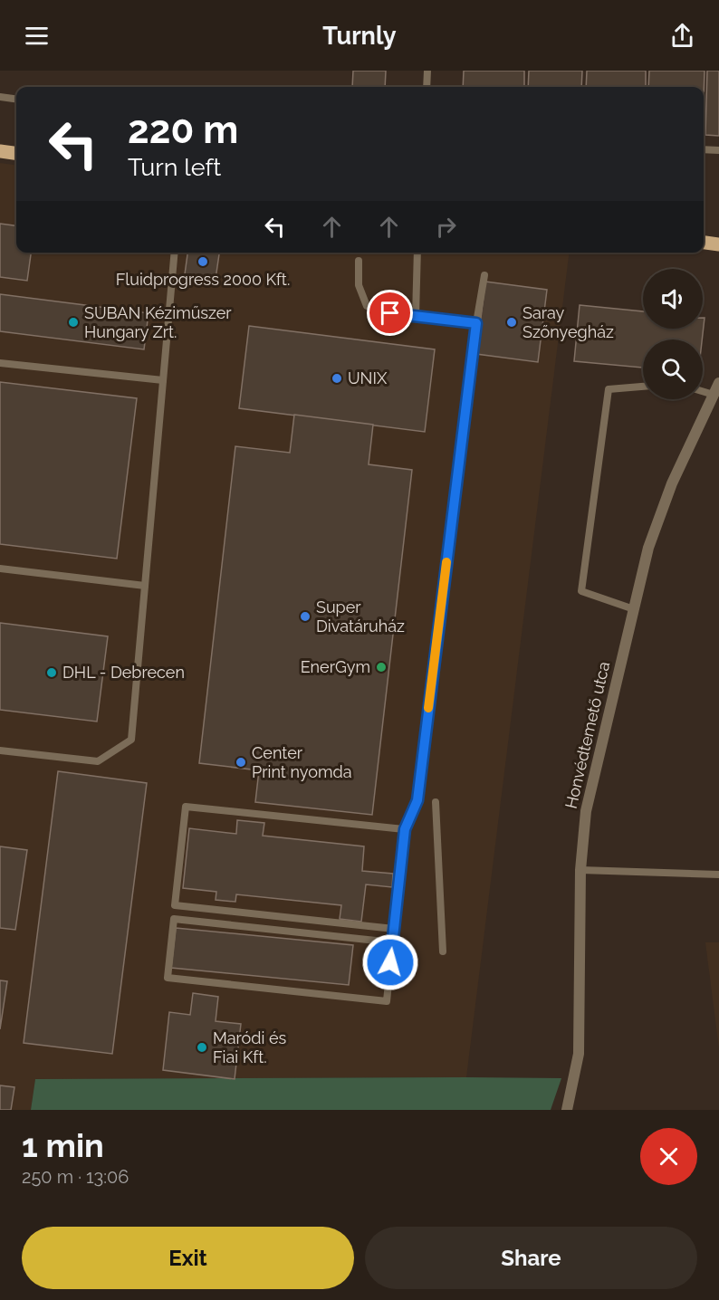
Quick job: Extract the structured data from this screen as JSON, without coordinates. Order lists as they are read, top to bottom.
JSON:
{
  "streets": {
    "street": ["Honvédtemető utca"]
  },
  "places": [
    "Fluidprogress 2000 Kft.",
    "SUBAN Kéziműszer Hungary Zrt.",
    "Saray Szőnyegház",
    "UNIX",
    "Super Divatáruház",
    "EnerGym",
    "DHL - Debrecen",
    "Center Print nyomda",
    "Maródi és Fiai Kft."
  ],
  "page": {
    "header": "Turnly",
    "turn": ["220 m", "Turn left"],
    "heading": ["1 min", "250 m · 13:06"],
    "buttons": ["Exit", "Share"]
  }
}
